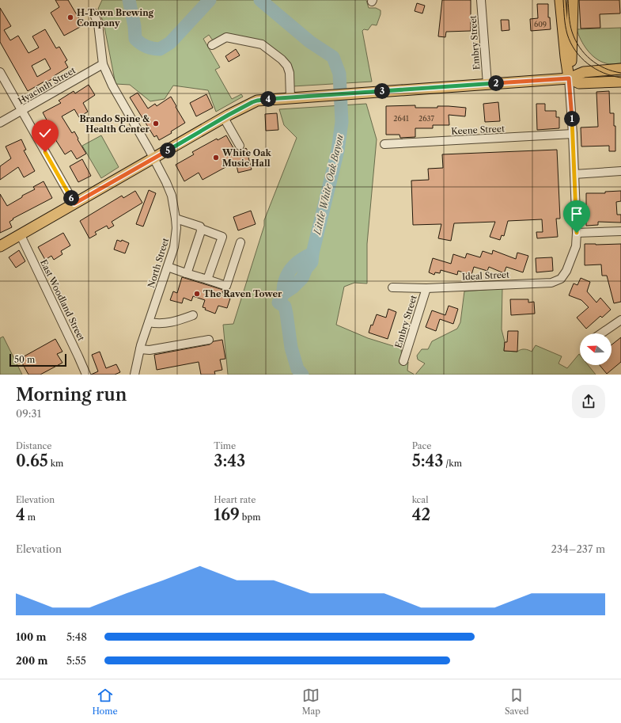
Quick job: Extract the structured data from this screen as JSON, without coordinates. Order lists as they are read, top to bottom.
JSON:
{
  "streets": {
    "street": [
      "Embry Street",
      "Hyacinth Street",
      "Keene Street",
      "North Street",
      "Ideal Street",
      "East Woodland Street"
    ]
  },
  "crossings": [
    ["Embry Street", "Ideal Street"],
    ["Hyacinth Street", "North Street"],
    ["Keene Street", "Ideal Street"]
  ],
  "water": ["Little White Oak Bayou"],
  "places": [
    "H-Town Brewing Company",
    "Brando Spine & Health Center",
    "White Oak Music Hall",
    "The Raven Tower"
  ],
  "house_numbers": ["609", "2641", "2637"],
  "scale_bar": "50 m",
  "north": "left",
  "page": {
    "pins": [
      "2",
      "3",
      "4",
      "1",
      "5",
      "6"
    ],
    "scale": "50 m",
    "heading": ["Morning run", "09:31"],
    "stats": [
      ["Distance", "0.65 km"],
      ["Time", "3:43"],
      ["Pace", "5:43 /km"],
      ["Elevation", "4 m"],
      ["Heart rate", "169 bpm"],
      ["kcal", "42"]
    ],
    "chart": ["Elevation", "234–237 m"],
    "list": [
      {
        "name": "100 m",
        "note": "5:48"
      },
      {
        "name": "200 m",
        "note": "5:55"
      }
    ],
    "tabs": ["Home", "Map", "Saved"]
  }
}
